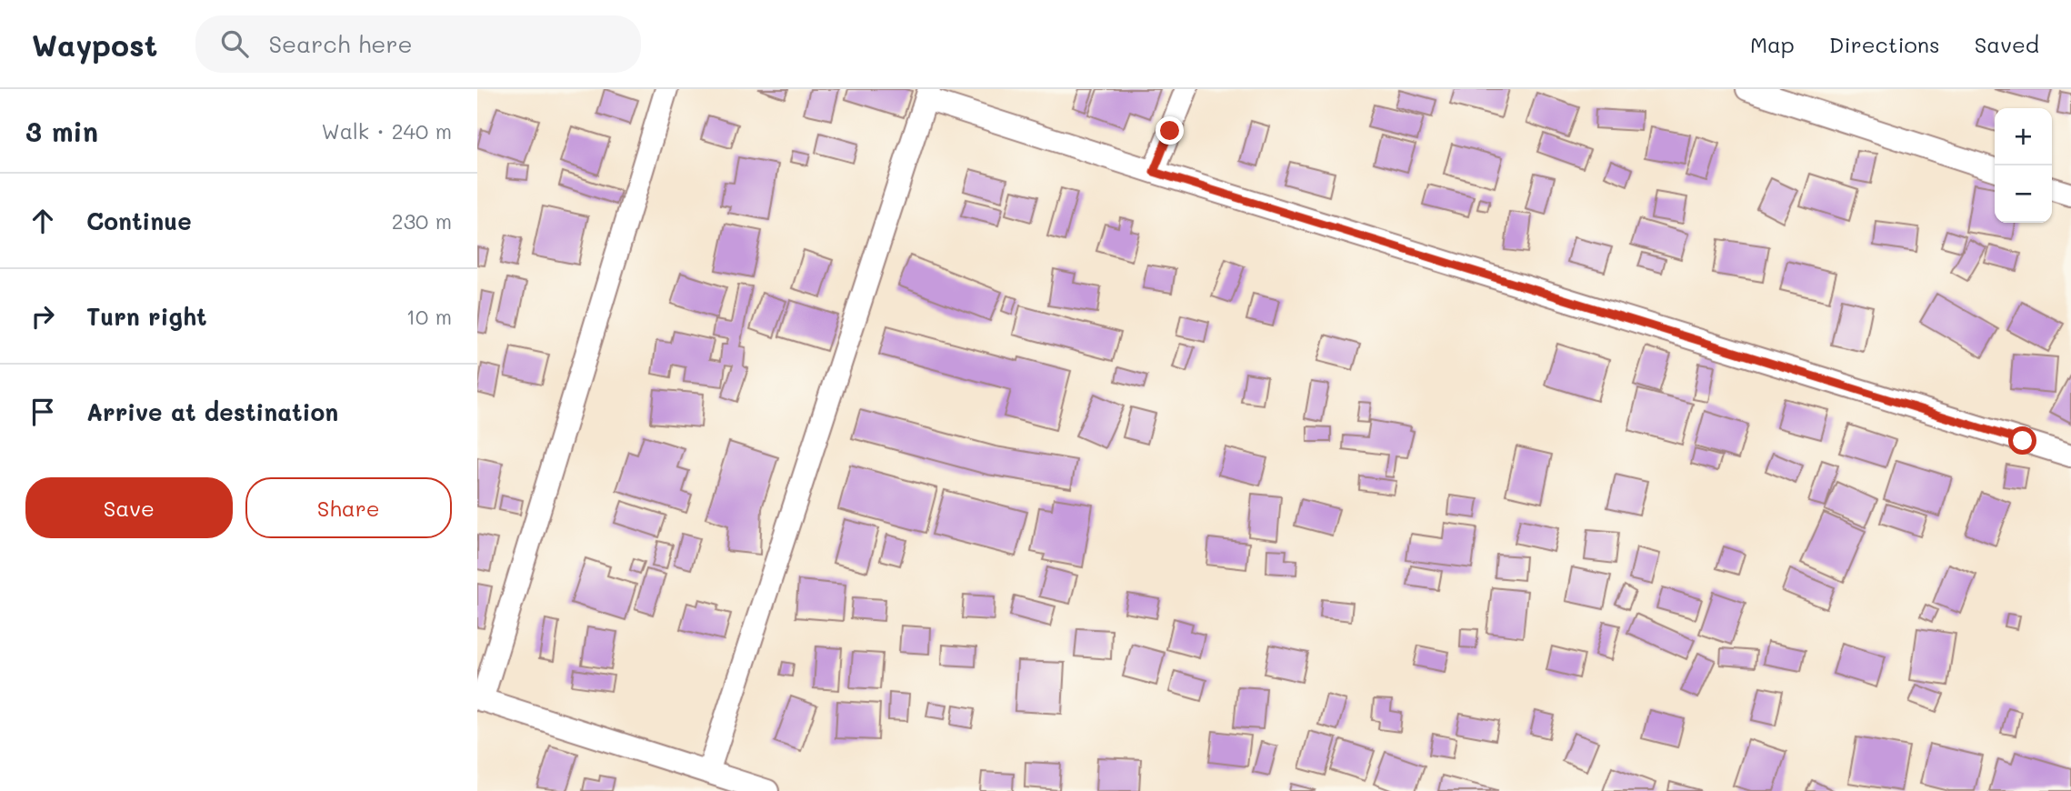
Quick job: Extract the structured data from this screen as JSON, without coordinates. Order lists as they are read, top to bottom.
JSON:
{
  "page": {
    "header": "Waypost",
    "search": "Search here",
    "nav": ["Map", "Directions", "Saved"],
    "heading": ["3 min", "Walk · 240 m"],
    "map_buttons": ["+", "−"],
    "list": [
      ["Continue", "230 m"],
      ["Turn right", "10 m"],
      "Arrive at destination"
    ],
    "buttons": ["Save", "Share"]
  }
}
